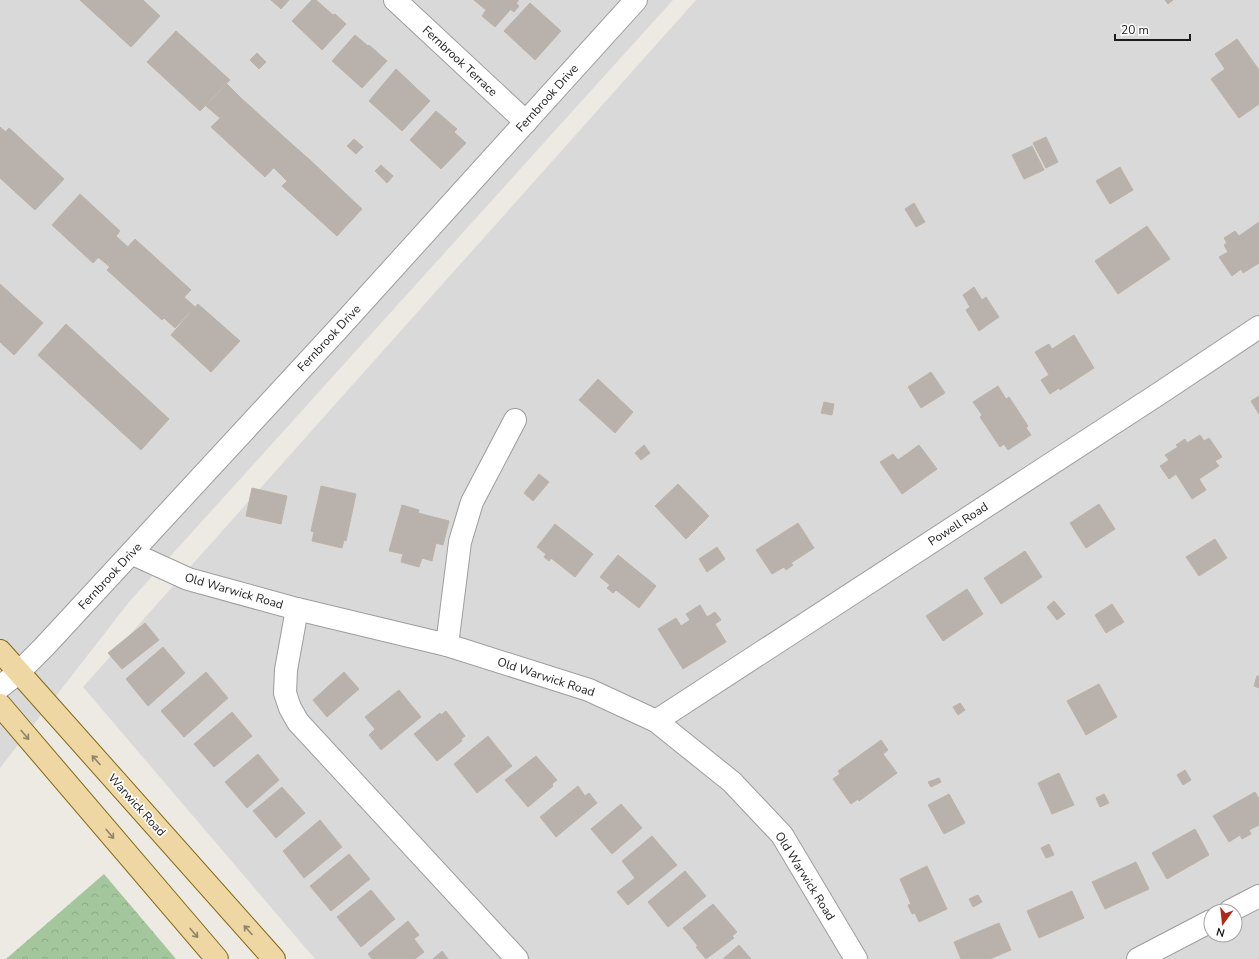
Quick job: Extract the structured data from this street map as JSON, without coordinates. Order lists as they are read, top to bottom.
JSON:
{
  "streets": {
    "main road": ["Warwick Road"],
    "street": [
      "Fernbrook Terrace",
      "Fernbrook Drive",
      "Powell Road",
      "Old Warwick Road"
    ]
  },
  "crossings": [
    ["Fernbrook Terrace", "Fernbrook Drive"],
    ["Fernbrook Drive", "Old Warwick Road"],
    ["Fernbrook Drive", "Warwick Road"],
    ["Powell Road", "Old Warwick Road"]
  ],
  "scale_bar": "20 m",
  "north": "bottom"
}
